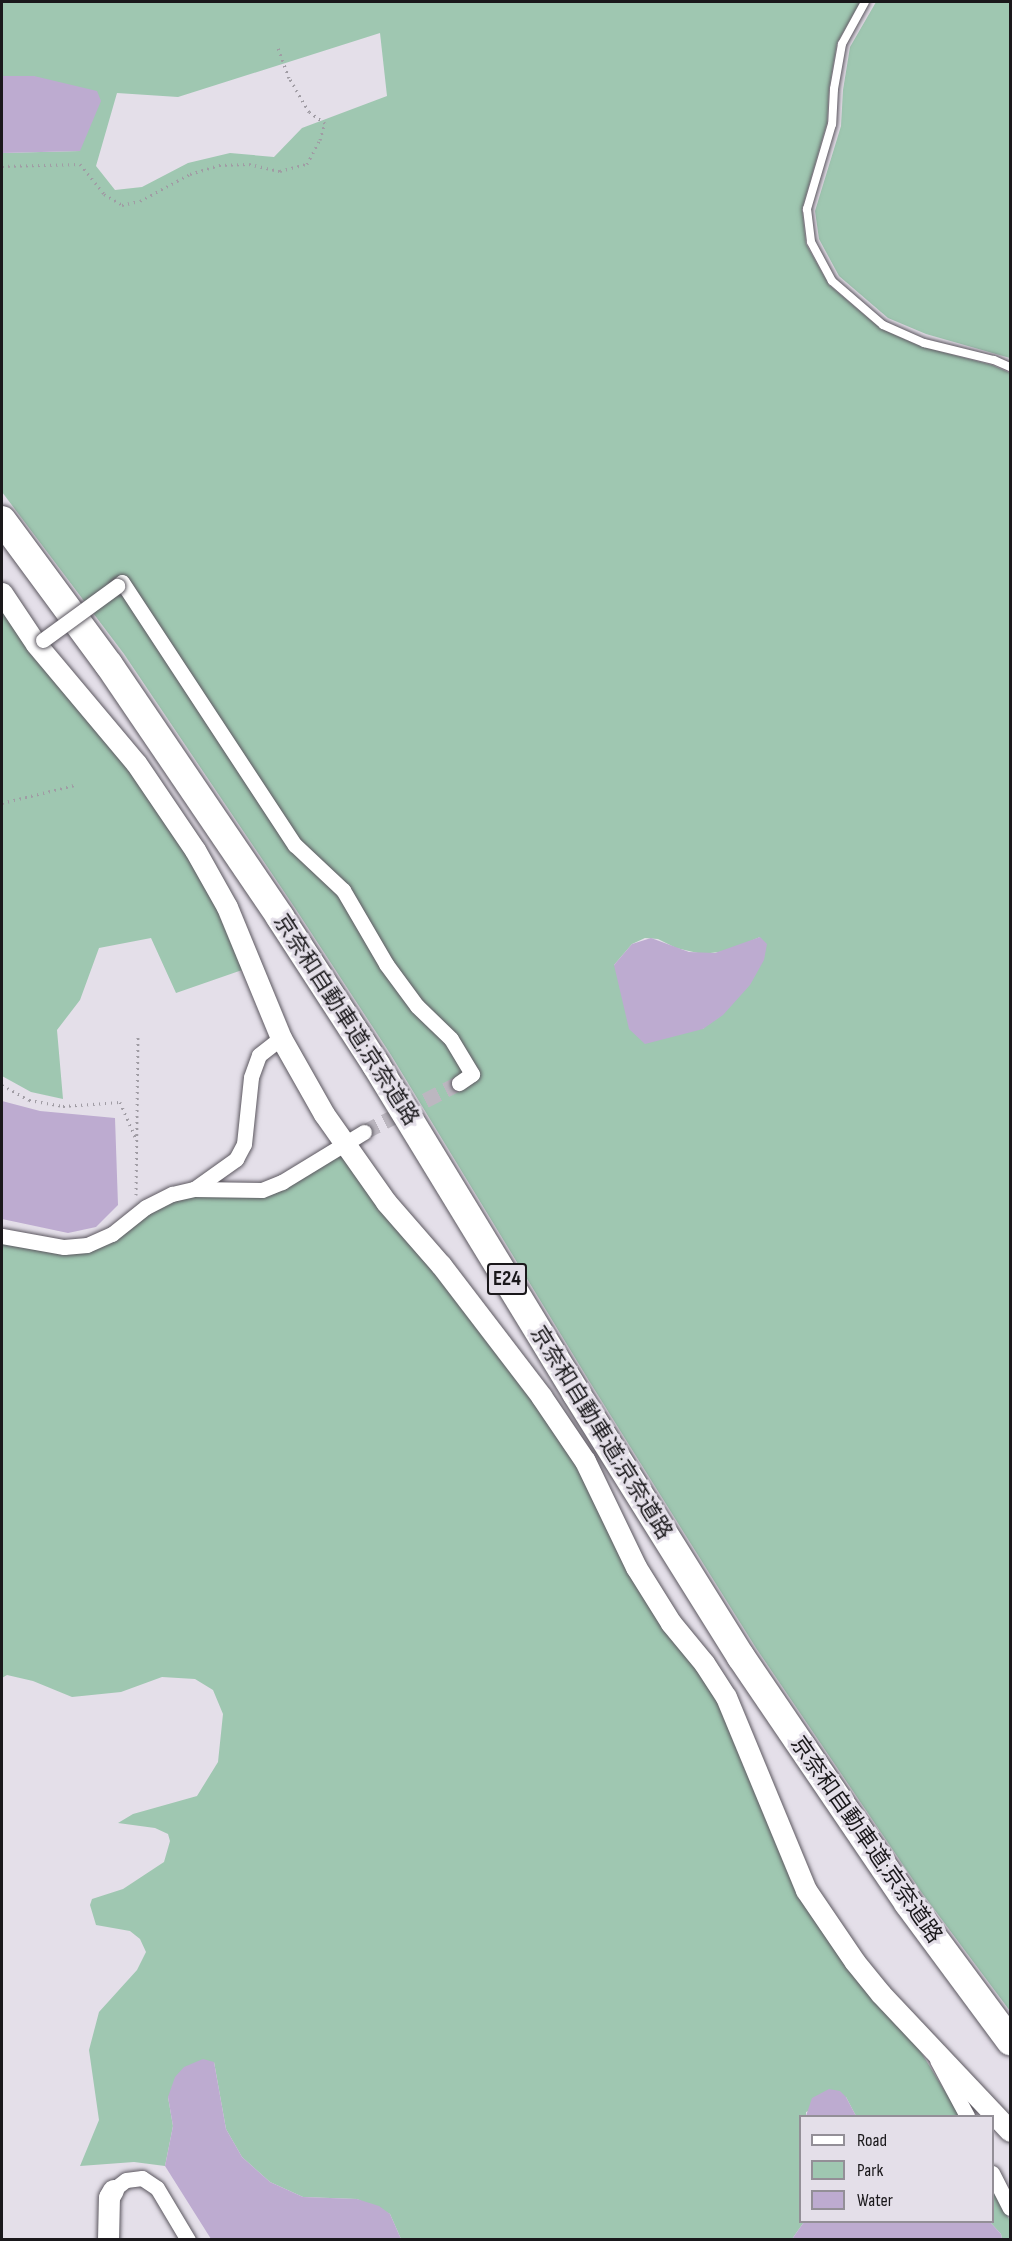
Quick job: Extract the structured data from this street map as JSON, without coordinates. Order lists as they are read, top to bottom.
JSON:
{
  "streets": {
    "highway": ["京奈和自動車道;京奈道路", "E24"]
  },
  "legend": ["Road", "Park", "Water"]
}
